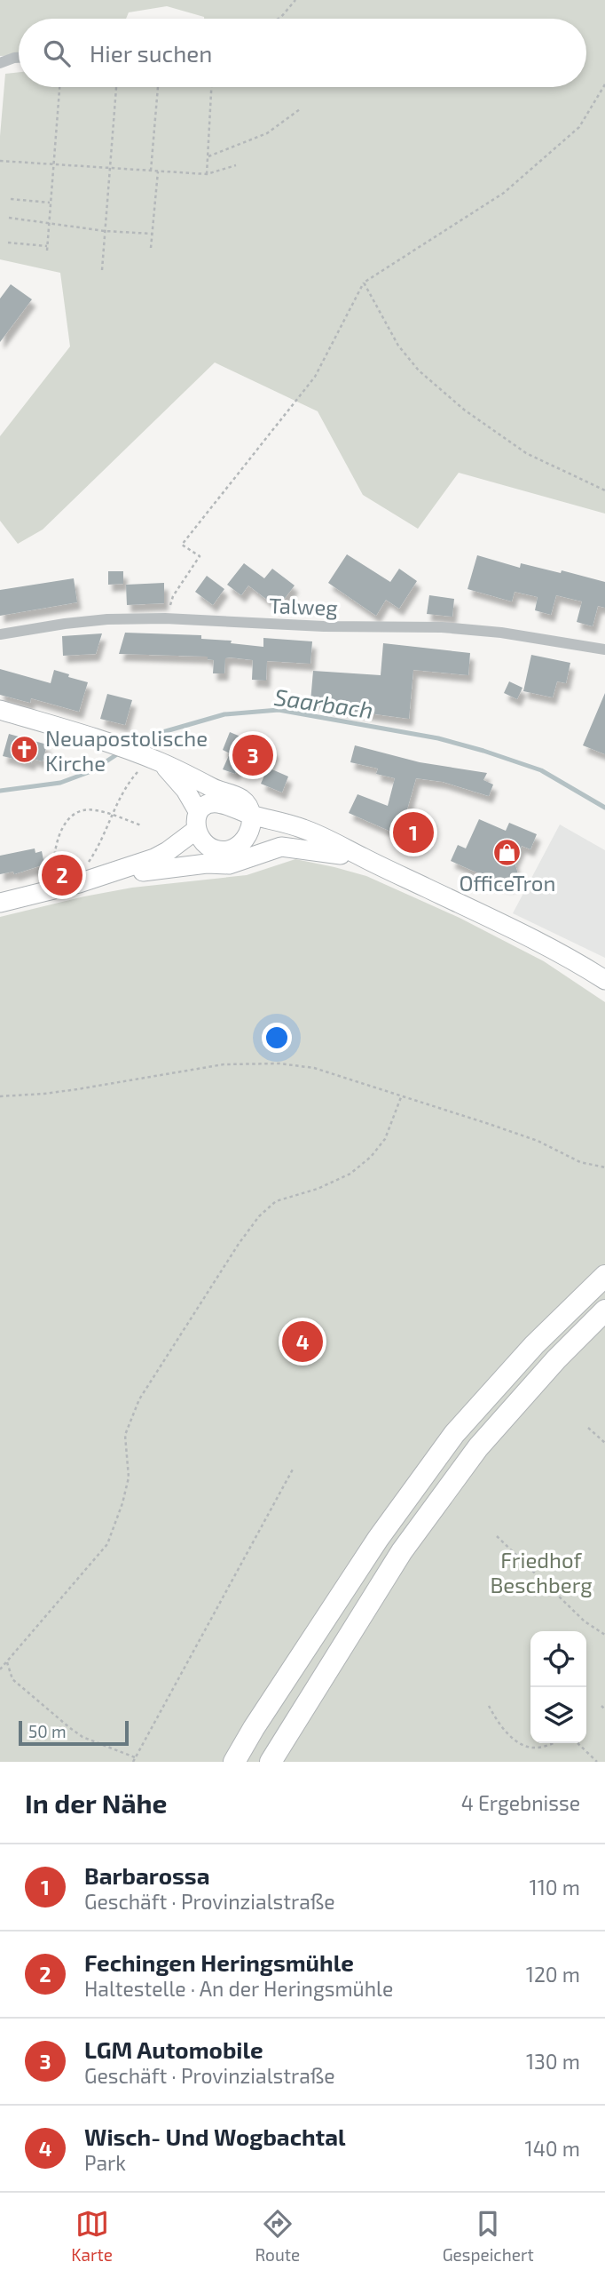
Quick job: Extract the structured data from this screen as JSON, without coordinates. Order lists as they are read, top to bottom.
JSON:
{
  "streets": {
    "street": ["Talweg"]
  },
  "water": ["Saarbach"],
  "parks": ["Friedhof Beschberg"],
  "places": {
    "church": ["Neuapostolische Kirche"],
    "shop": ["OfficeTron"]
  },
  "scale_bar": "50 m",
  "page": {
    "search": "Hier suchen",
    "pins": [
      "3",
      "1",
      "2",
      "4"
    ],
    "scale": "50 m",
    "heading": ["In der Nähe", "4 Ergebnisse"],
    "list": [
      {
        "mark": "1",
        "name": "Barbarossa",
        "note": "Geschäft · Provinzialstraße",
        "value": "110 m"
      },
      {
        "mark": "2",
        "name": "Fechingen Heringsmühle",
        "note": "Haltestelle · An der Heringsmühle",
        "value": "120 m"
      },
      {
        "mark": "3",
        "name": "LGM Automobile",
        "note": "Geschäft · Provinzialstraße",
        "value": "130 m"
      },
      {
        "mark": "4",
        "name": "Wisch- Und Wogbachtal",
        "note": "Park",
        "value": "140 m"
      }
    ],
    "nav": ["Karte", "Route", "Gespeichert"]
  }
}
